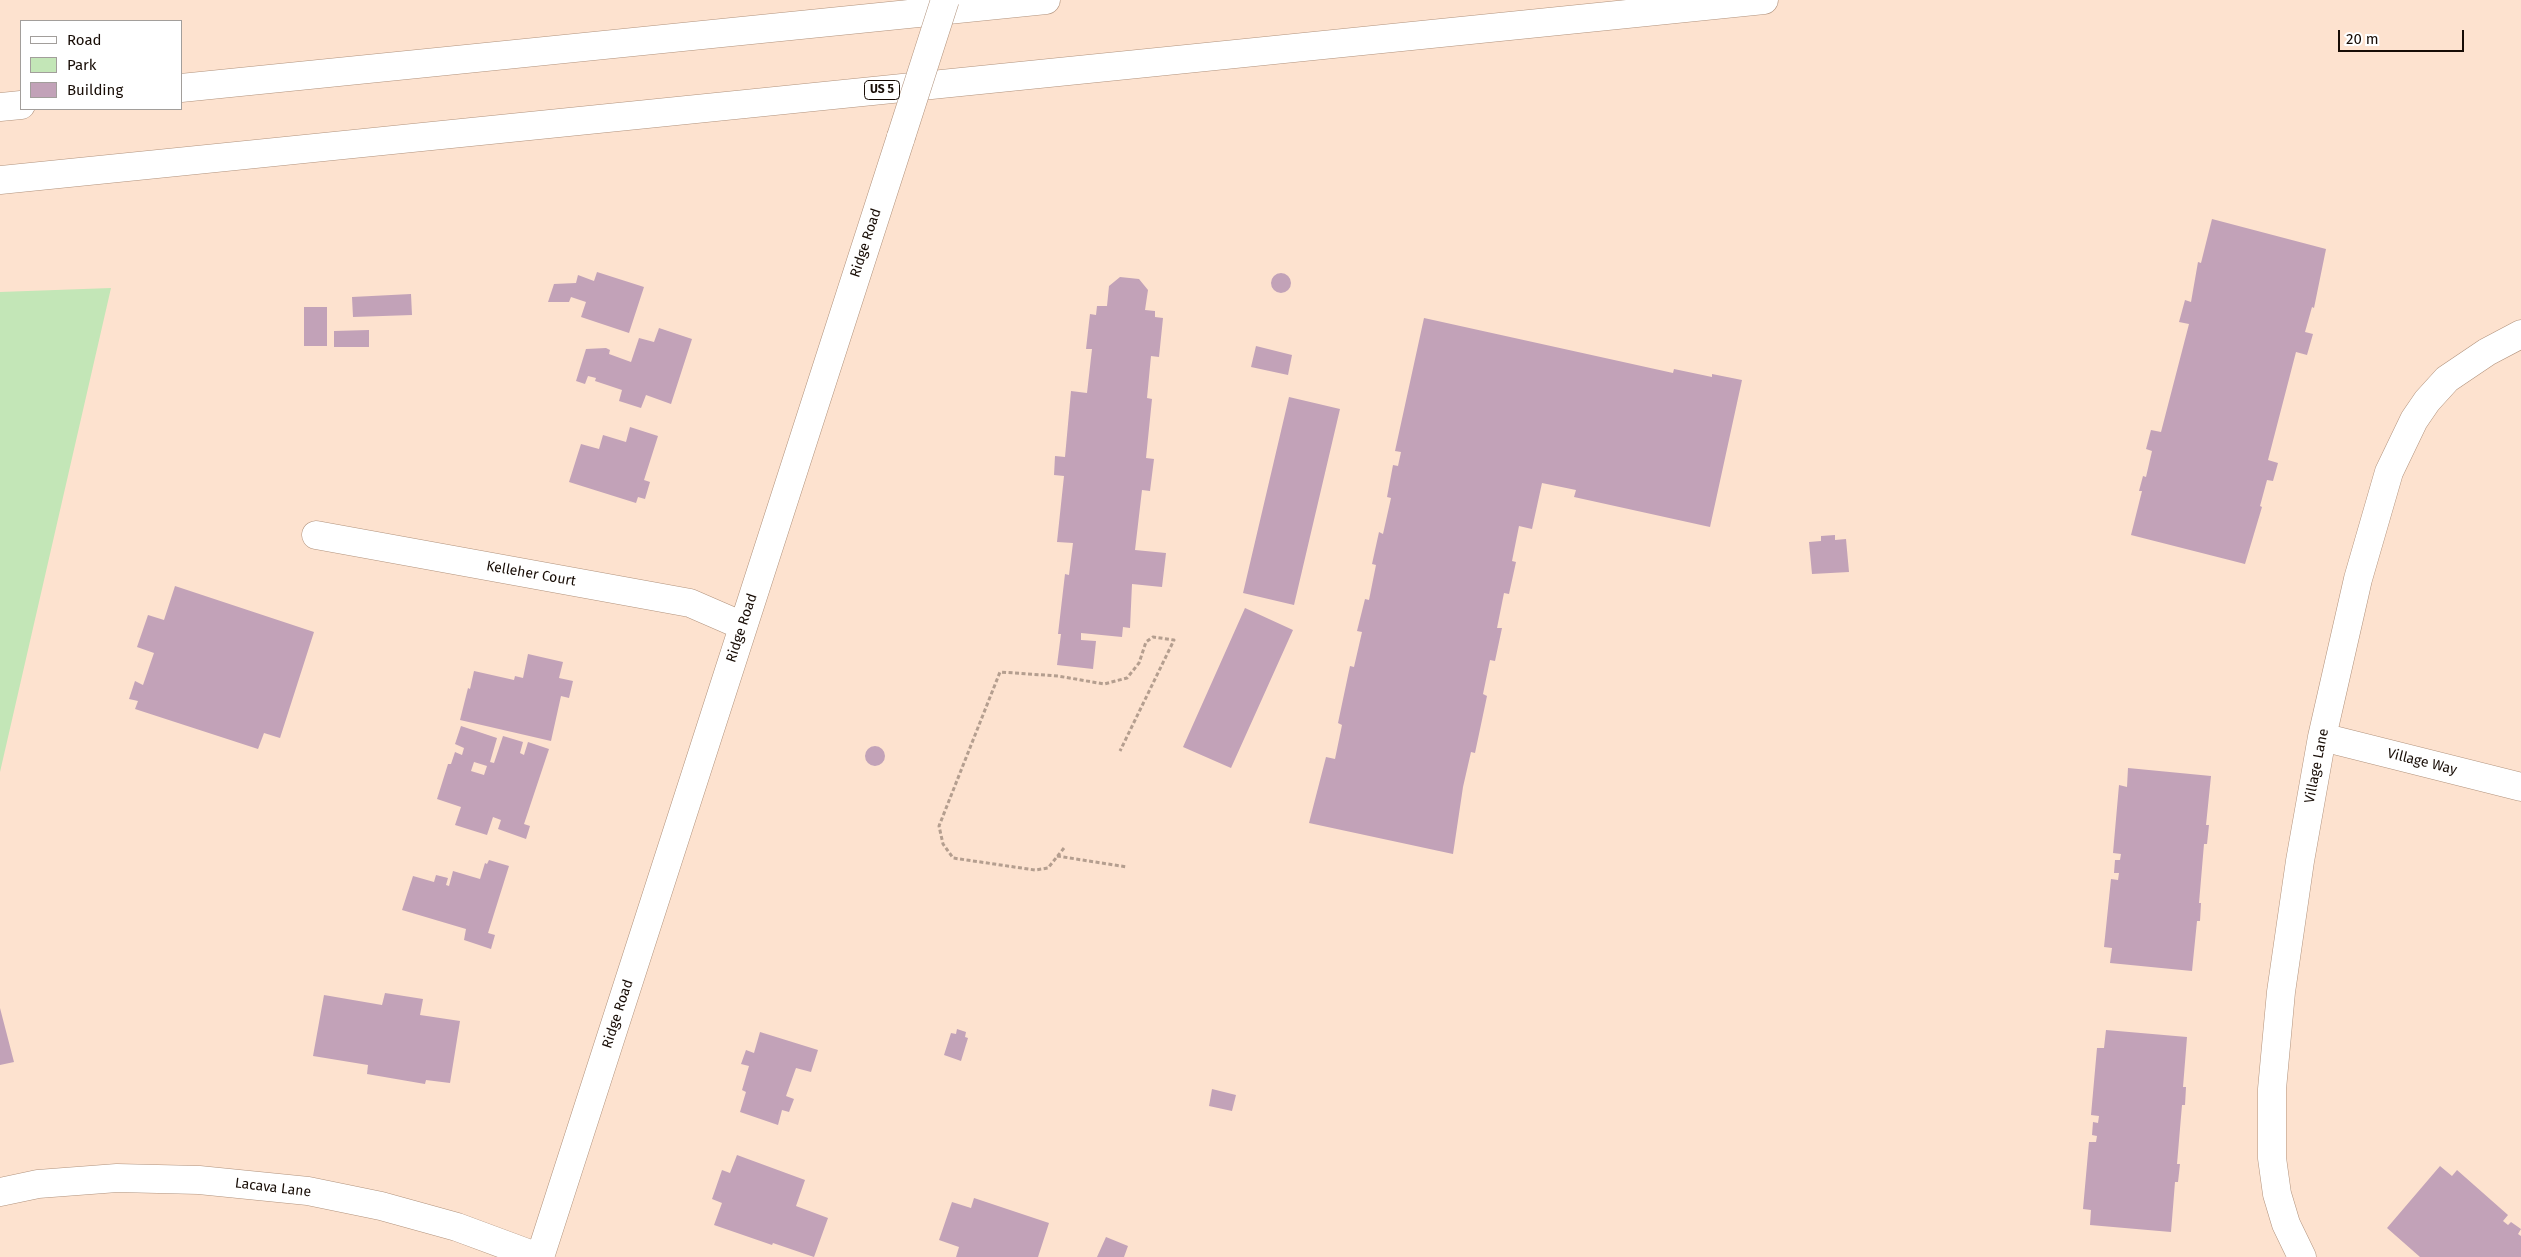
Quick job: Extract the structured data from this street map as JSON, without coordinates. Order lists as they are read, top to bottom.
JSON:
{
  "streets": {
    "main road": [
      "US 5",
      "Ridge Road",
      "Kelleher Court",
      "Village Way",
      "Village Lane",
      "Lacava Lane"
    ]
  },
  "crossings": [
    ["Ridge Road", "Kelleher Court"],
    ["Ridge Road", "Lacava Lane"],
    ["Village Way", "Village Lane"]
  ],
  "legend": ["Road", "Park", "Building"],
  "scale_bar": "20 m"
}
